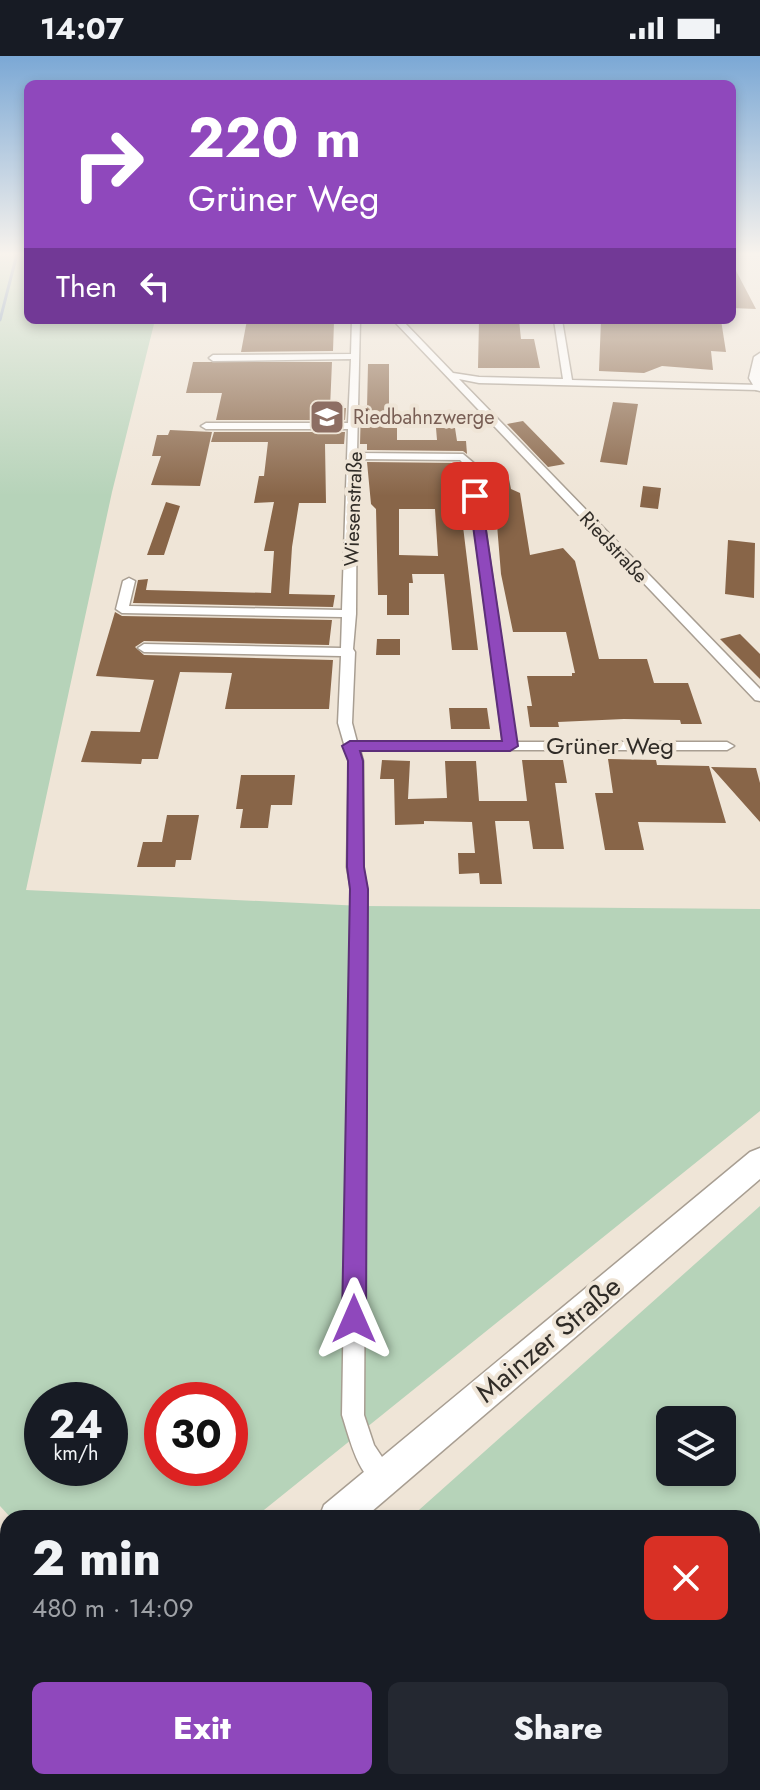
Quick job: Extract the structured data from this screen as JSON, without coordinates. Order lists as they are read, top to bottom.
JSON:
{
  "streets": {
    "main road": ["Mainzer Straße"],
    "street": ["Wiesenstraße", "Riedstraße", "Grüner Weg"]
  },
  "crossings": [
    ["Wiesenstraße", "Grüner Weg"],
    ["Wiesenstraße", "Mainzer Straße"]
  ],
  "places": {
    "school or university": ["Riedbahnzwerge"]
  },
  "page": {
    "status": "14:07",
    "turn": ["220 m", "Grüner Weg"],
    "then": "Then",
    "speed": "24 km/h",
    "limit": "30",
    "heading": ["2 min", "480 m · 14:09"],
    "buttons": ["Exit", "Share"]
  }
}
